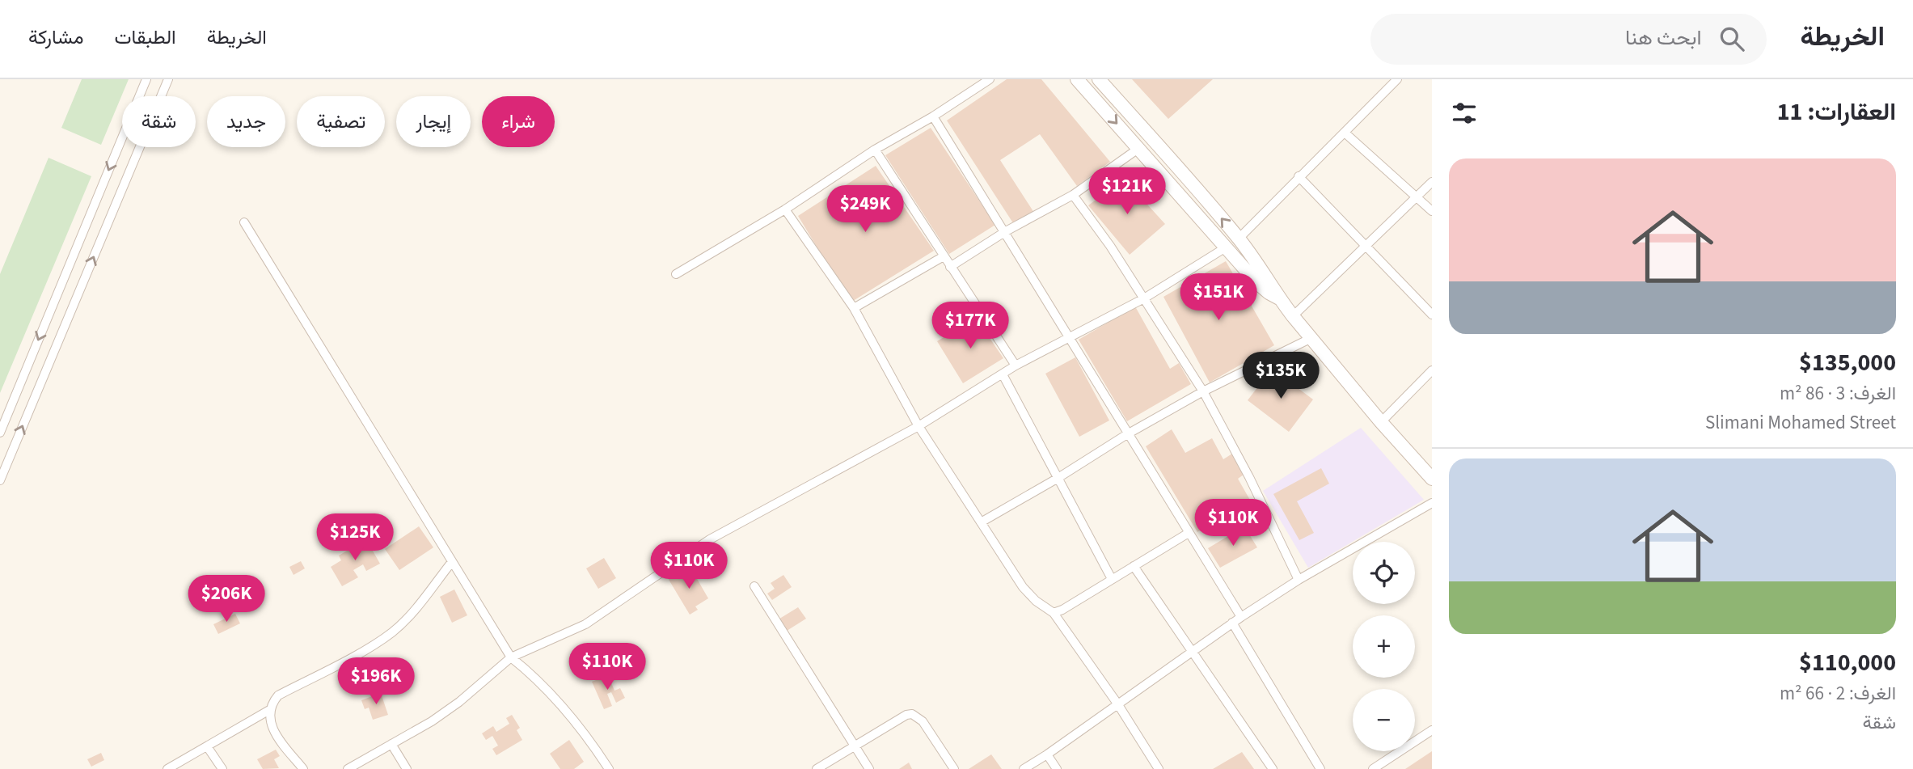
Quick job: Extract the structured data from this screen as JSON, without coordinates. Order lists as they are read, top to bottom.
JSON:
{
  "page": {
    "header": "الخريطة",
    "search": "ابحث هنا",
    "nav": ["الخريطة", "الطبقات", "مشاركة"],
    "heading": "العقارات: 11",
    "chip": [
      "شراء",
      "إيجار",
      "تصفية",
      "جديد",
      "شقة"
    ],
    "list": [
      {
        "name": "$135,000",
        "note": "الغرف: 3 · 86 m² · Slimani Mohamed Street"
      },
      {
        "name": "$110,000",
        "note": "الغرف: 2 · 66 m² · شقة"
      }
    ],
    "price": [
      "$121K",
      "$249K",
      "$151K",
      "$177K",
      "$135K",
      "$110K",
      "$125K",
      "$110K",
      "$206K",
      "$110K",
      "$196K"
    ],
    "map_buttons": ["+", "−"]
  }
}
